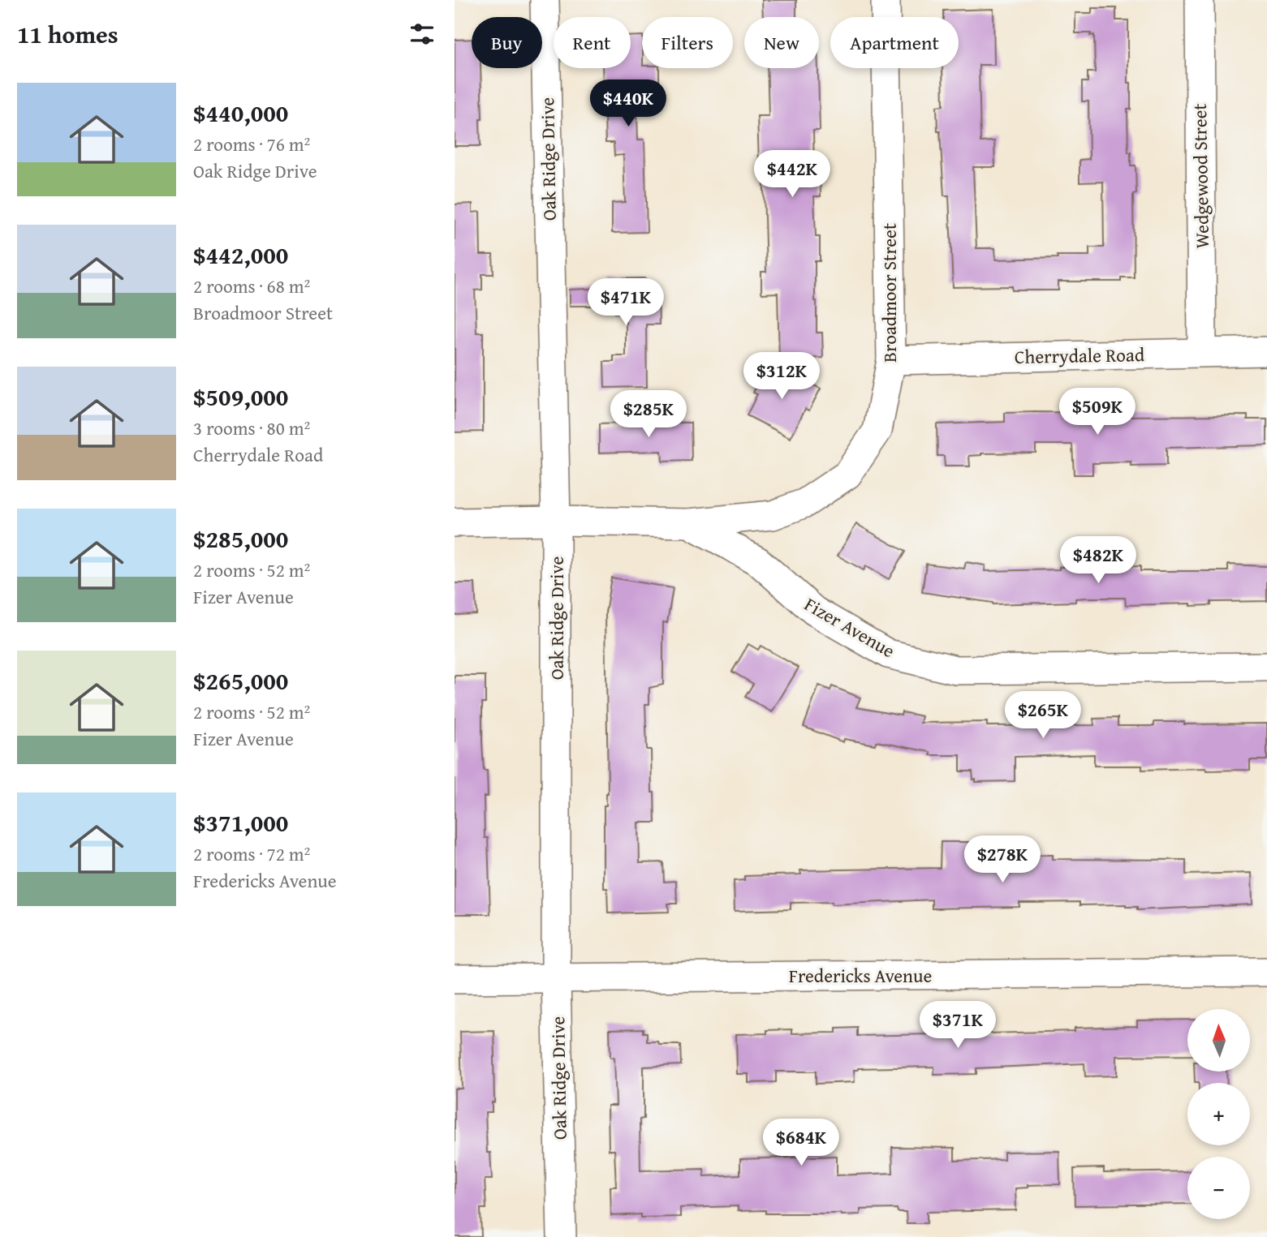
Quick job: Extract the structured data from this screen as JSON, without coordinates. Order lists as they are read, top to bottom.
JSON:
{
  "streets": {
    "street": [
      "Oak Ridge Drive",
      "Wedgewood Street",
      "Broadmoor Street",
      "Cherrydale Road",
      "Fizer Avenue",
      "Fredericks Avenue"
    ]
  },
  "crossings": [
    ["Oak Ridge Drive", "Fizer Avenue"],
    ["Oak Ridge Drive", "Fredericks Avenue"],
    ["Wedgewood Street", "Cherrydale Road"],
    ["Broadmoor Street", "Cherrydale Road"],
    ["Broadmoor Street", "Fizer Avenue"]
  ],
  "north": "top",
  "page": {
    "heading": "11 homes",
    "chip": [
      "Buy",
      "Rent",
      "Filters",
      "New",
      "Apartment"
    ],
    "list": [
      {
        "name": "$440,000",
        "note": "2 rooms · 76 m² · Oak Ridge Drive"
      },
      {
        "name": "$442,000",
        "note": "2 rooms · 68 m² · Broadmoor Street"
      },
      {
        "name": "$509,000",
        "note": "3 rooms · 80 m² · Cherrydale Road"
      },
      {
        "name": "$285,000",
        "note": "2 rooms · 52 m² · Fizer Avenue"
      },
      {
        "name": "$265,000",
        "note": "2 rooms · 52 m² · Fizer Avenue"
      },
      {
        "name": "$371,000",
        "note": "2 rooms · 72 m² · Fredericks Avenue"
      }
    ],
    "price": [
      "$440K",
      "$442K",
      "$471K",
      "$312K",
      "$509K",
      "$285K",
      "$482K",
      "$265K",
      "$278K",
      "$371K",
      "$684K"
    ],
    "map_buttons": ["+", "−"]
  }
}
